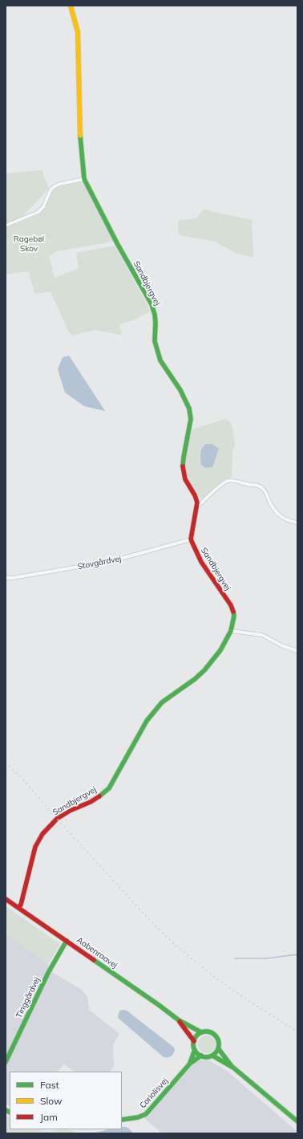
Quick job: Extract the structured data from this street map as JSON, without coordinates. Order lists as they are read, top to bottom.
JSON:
{
  "streets": {
    "street": [
      "Sandbjergvej",
      "Stovgårdvej",
      "Aabenraavej",
      "Tinggårdvej",
      "Coriolisvej"
    ]
  },
  "crossings": [
    ["Sandbjergvej", "Stovgårdvej"],
    ["Sandbjergvej", "Aabenraavej"],
    ["Aabenraavej", "Tinggårdvej"],
    ["Aabenraavej", "Coriolisvej"]
  ],
  "parks": ["Ragebøl Skov"],
  "legend": ["Fast", "Slow", "Jam"]
}
